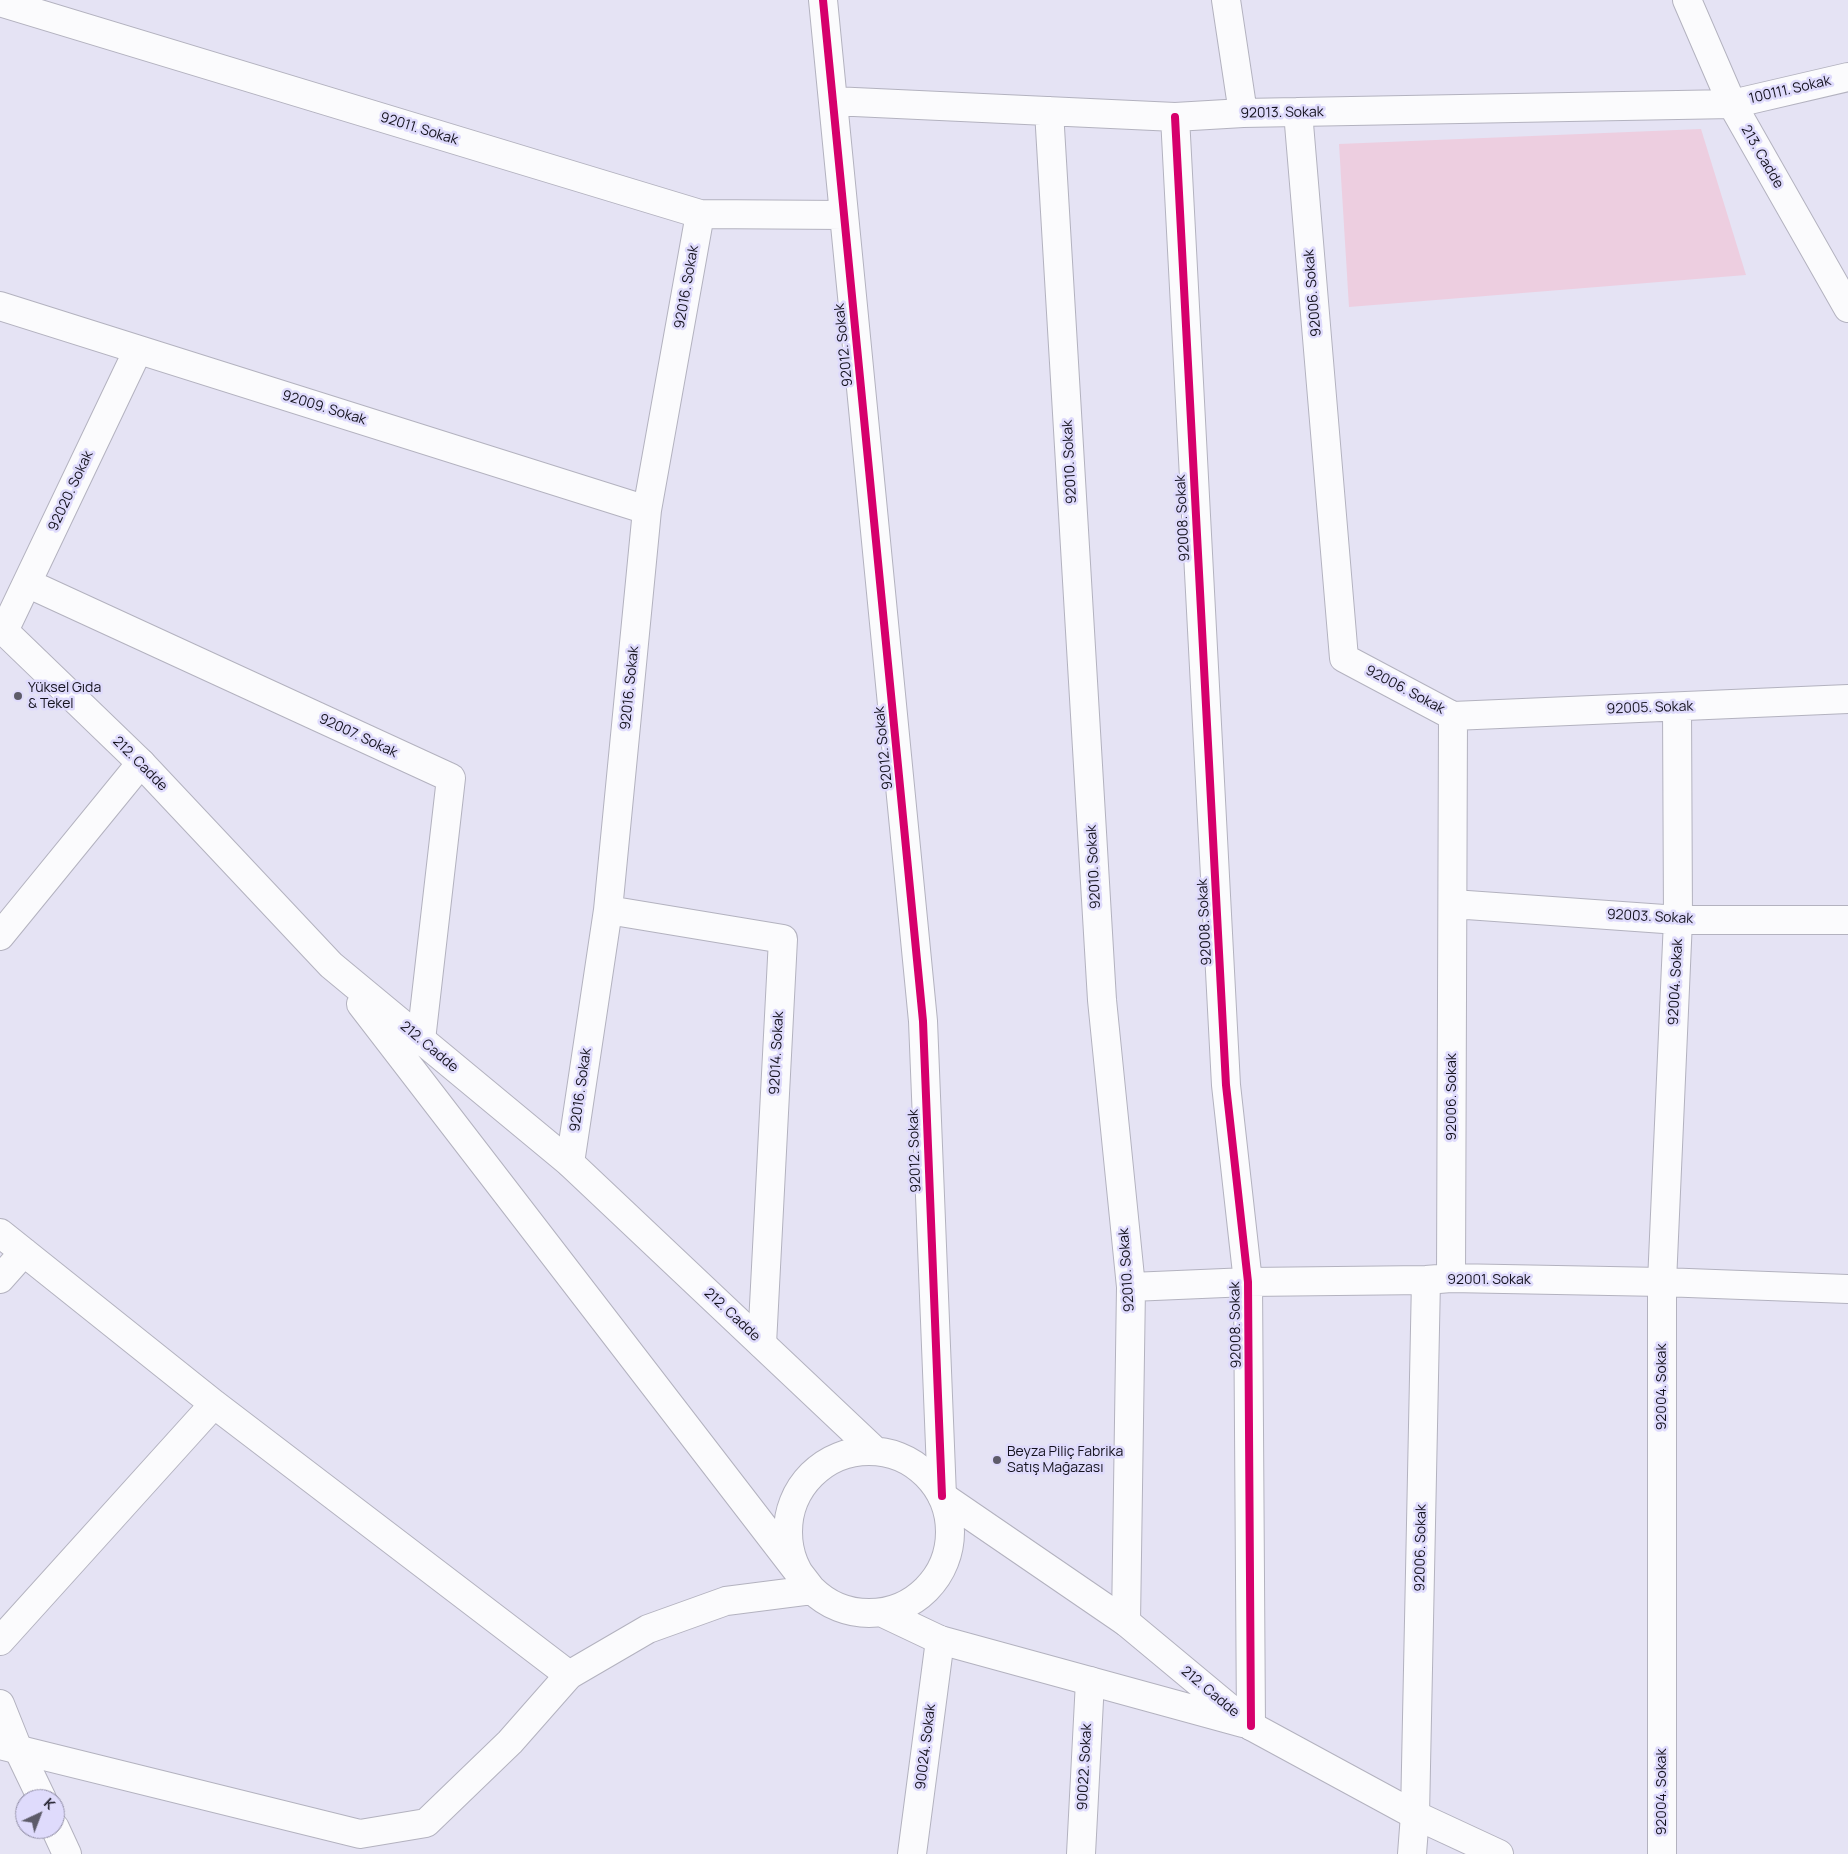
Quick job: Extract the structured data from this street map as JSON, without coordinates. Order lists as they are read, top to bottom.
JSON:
{
  "streets": {
    "street": [
      "100111. Sokak",
      "92013. Sokak",
      "92011. Sokak",
      "213. Cadde",
      "92016. Sokak",
      "92006. Sokak",
      "92012. Sokak",
      "92009. Sokak",
      "92010. Sokak",
      "92020. Sokak",
      "92008. Sokak",
      "92005. Sokak",
      "92007. Sokak",
      "212. Cadde",
      "92003. Sokak",
      "92004. Sokak",
      "92014. Sokak",
      "92001. Sokak",
      "90024. Sokak",
      "90022. Sokak"
    ]
  },
  "crossings": [
    ["100111. Sokak", "92013. Sokak"],
    ["100111. Sokak", "213. Cadde"],
    ["92013. Sokak", "213. Cadde"],
    ["92013. Sokak", "92006. Sokak"],
    ["92013. Sokak", "92012. Sokak"],
    ["92013. Sokak", "92010. Sokak"],
    ["92013. Sokak", "92008. Sokak"],
    ["92011. Sokak", "92016. Sokak"],
    ["92011. Sokak", "92012. Sokak"],
    ["92016. Sokak", "92009. Sokak"],
    ["92016. Sokak", "212. Cadde"],
    ["92016. Sokak", "92014. Sokak"],
    ["92006. Sokak", "92005. Sokak"],
    ["92006. Sokak", "212. Cadde"],
    ["92006. Sokak", "92003. Sokak"],
    ["92006. Sokak", "92001. Sokak"],
    ["92012. Sokak", "212. Cadde"],
    ["92009. Sokak", "92020. Sokak"],
    ["92010. Sokak", "212. Cadde"],
    ["92010. Sokak", "92001. Sokak"],
    ["92020. Sokak", "92007. Sokak"],
    ["92020. Sokak", "212. Cadde"],
    ["92008. Sokak", "212. Cadde"],
    ["92008. Sokak", "92001. Sokak"],
    ["92005. Sokak", "92004. Sokak"],
    ["92007. Sokak", "212. Cadde"],
    ["212. Cadde", "92014. Sokak"],
    ["92003. Sokak", "92004. Sokak"],
    ["92004. Sokak", "92001. Sokak"]
  ],
  "places": ["Yüksel Gıda & Tekel", "Beyza Piliç Fabrika Satış Mağazası"],
  "north": "top right"
}
